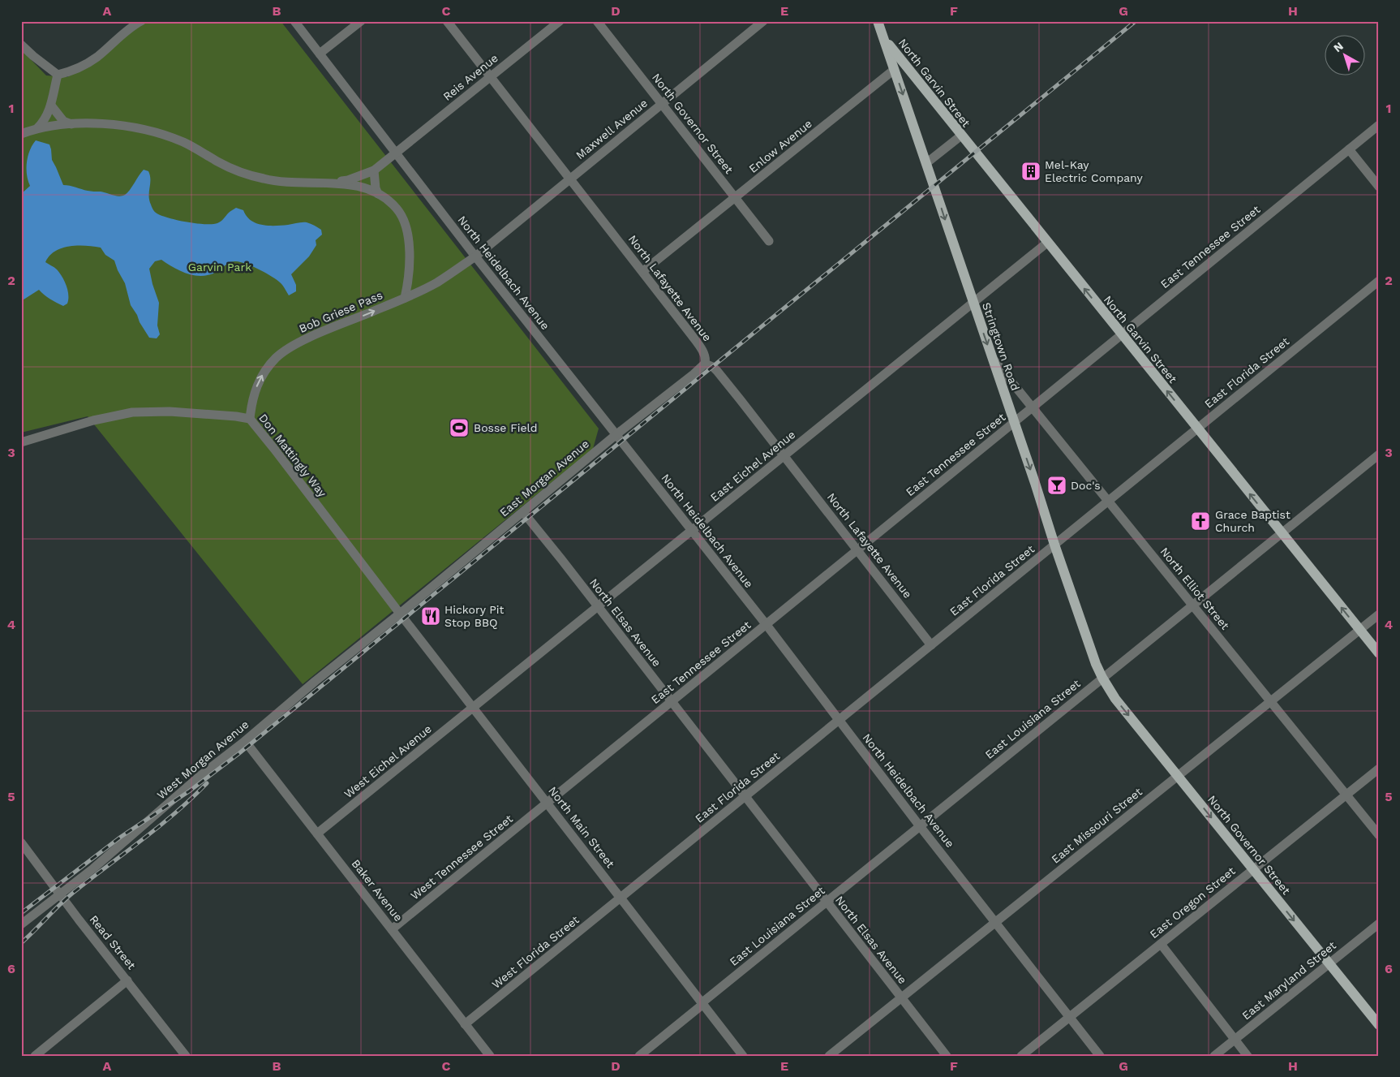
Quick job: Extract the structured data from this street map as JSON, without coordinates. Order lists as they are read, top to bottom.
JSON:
{
  "streets": {
    "main road": ["North Garvin Street", "North Governor Street", "Stringtown Road"],
    "street": [
      "Reis Avenue",
      "Maxwell Avenue",
      "Enlow Avenue",
      "East Tennessee Street",
      "North Heidelbach Avenue",
      "North Lafayette Avenue",
      "Bob Griese Pass",
      "East Florida Street",
      "Don Mattingly Way",
      "East Eichel Avenue",
      "East Morgan Avenue",
      "North Elliot Street",
      "North Elsas Avenue",
      "East Louisiana Street",
      "West Morgan Avenue",
      "West Eichel Avenue",
      "East Missouri Street",
      "North Main Street",
      "West Tennessee Street",
      "Baker Avenue",
      "East Oregon Street",
      "Read Street",
      "West Florida Street",
      "East Maryland Street"
    ]
  },
  "crossings": [
    ["Reis Avenue", "North Heidelbach Avenue"],
    ["Reis Avenue", "North Lafayette Avenue"],
    ["North Garvin Street", "East Tennessee Street"],
    ["North Garvin Street", "Stringtown Road"],
    ["North Garvin Street", "East Florida Street"],
    ["North Garvin Street", "East Eichel Avenue"],
    ["North Garvin Street", "East Louisiana Street"],
    ["North Garvin Street", "East Missouri Street"],
    ["North Governor Street", "Maxwell Avenue"],
    ["North Governor Street", "Enlow Avenue"],
    ["North Governor Street", "Stringtown Road"],
    ["North Governor Street", "East Louisiana Street"],
    ["North Governor Street", "East Missouri Street"],
    ["North Governor Street", "East Oregon Street"],
    ["North Governor Street", "East Maryland Street"],
    ["Maxwell Avenue", "North Heidelbach Avenue"],
    ["Maxwell Avenue", "North Lafayette Avenue"],
    ["Maxwell Avenue", "Bob Griese Pass"],
    ["Enlow Avenue", "North Lafayette Avenue"],
    ["Enlow Avenue", "Stringtown Road"],
    ["East Tennessee Street", "North Heidelbach Avenue"],
    ["East Tennessee Street", "North Lafayette Avenue"],
    ["East Tennessee Street", "Stringtown Road"],
    ["East Tennessee Street", "North Elliot Street"],
    ["East Tennessee Street", "North Elsas Avenue"],
    ["East Tennessee Street", "North Main Street"],
    ["East Tennessee Street", "West Tennessee Street"],
    ["North Heidelbach Avenue", "Bob Griese Pass"],
    ["North Heidelbach Avenue", "East Florida Street"],
    ["North Heidelbach Avenue", "East Eichel Avenue"],
    ["North Heidelbach Avenue", "East Morgan Avenue"],
    ["North Heidelbach Avenue", "East Louisiana Street"],
    ["North Heidelbach Avenue", "East Missouri Street"],
    ["North Heidelbach Avenue", "East Oregon Street"],
    ["North Lafayette Avenue", "East Florida Street"],
    ["North Lafayette Avenue", "East Eichel Avenue"],
    ["North Lafayette Avenue", "East Morgan Avenue"],
    ["Bob Griese Pass", "Don Mattingly Way"],
    ["Stringtown Road", "East Florida Street"],
    ["Stringtown Road", "East Eichel Avenue"],
    ["Stringtown Road", "North Elliot Street"],
    ["Stringtown Road", "East Louisiana Street"],
    ["East Florida Street", "North Elliot Street"],
    ["East Florida Street", "North Elsas Avenue"],
    ["East Florida Street", "North Main Street"],
    ["East Florida Street", "West Florida Street"],
    ["Don Mattingly Way", "East Morgan Avenue"],
    ["Don Mattingly Way", "West Morgan Avenue"],
    ["Don Mattingly Way", "North Main Street"],
    ["East Eichel Avenue", "North Elsas Avenue"],
    ["East Eichel Avenue", "West Eichel Avenue"],
    ["East Eichel Avenue", "North Main Street"],
    ["East Morgan Avenue", "North Elsas Avenue"],
    ["East Morgan Avenue", "West Morgan Avenue"],
    ["East Morgan Avenue", "North Main Street"],
    ["North Elliot Street", "East Louisiana Street"],
    ["North Elliot Street", "East Missouri Street"],
    ["North Elliot Street", "East Oregon Street"],
    ["North Elsas Avenue", "East Louisiana Street"],
    ["North Elsas Avenue", "East Missouri Street"],
    ["East Louisiana Street", "North Main Street"],
    ["West Morgan Avenue", "North Main Street"],
    ["West Morgan Avenue", "Baker Avenue"],
    ["West Morgan Avenue", "Read Street"],
    ["West Eichel Avenue", "North Main Street"],
    ["West Eichel Avenue", "Baker Avenue"],
    ["North Main Street", "West Tennessee Street"],
    ["North Main Street", "West Florida Street"],
    ["West Tennessee Street", "Baker Avenue"],
    ["Baker Avenue", "West Florida Street"]
  ],
  "one_way": [
    "North Garvin Street",
    "North Governor Street",
    "Bob Griese Pass",
    "Stringtown Road"
  ],
  "parks": ["Garvin Park"],
  "places": {
    "building": ["Mel-Kay Electric Company"],
    "sports": ["Bosse Field"],
    "bar": ["Doc's"],
    "church": ["Grace Baptist Church"],
    "restaurant": ["Hickory Pit Stop BBQ"]
  },
  "north": "top left",
  "grid": {
    "columns": [
      "A",
      "B",
      "C",
      "D",
      "E",
      "F",
      "G",
      "H"
    ],
    "rows": [
      "1",
      "2",
      "3",
      "4",
      "5",
      "6"
    ]
  }
}
